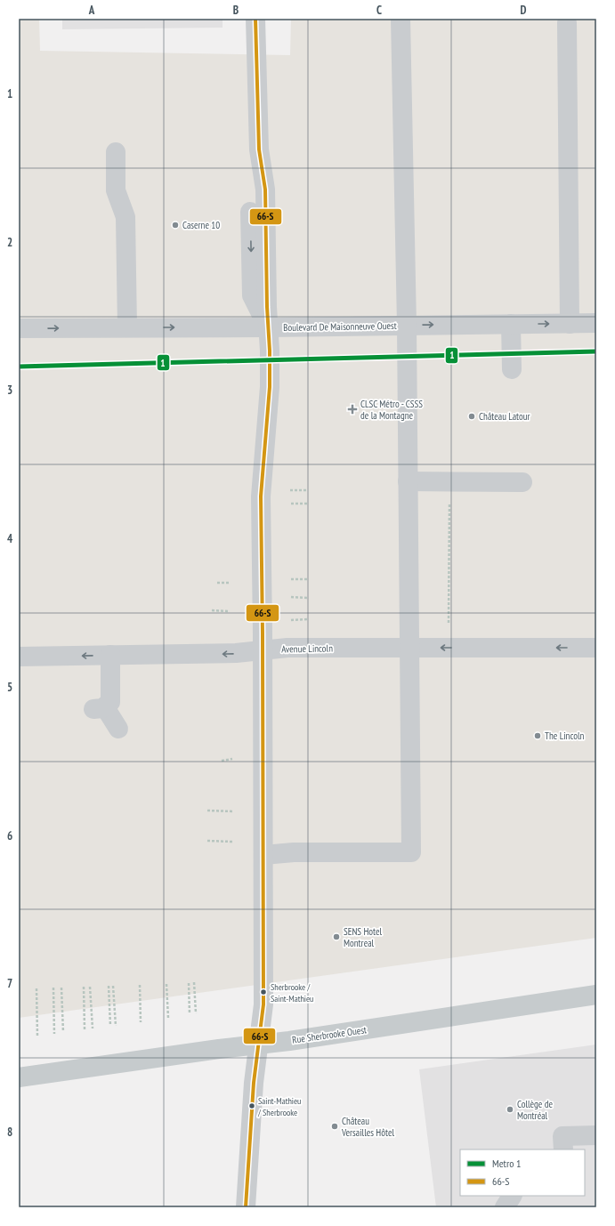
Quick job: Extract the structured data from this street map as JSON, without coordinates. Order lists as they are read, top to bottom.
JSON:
{
  "streets": {
    "main road": ["Rue Sherbrooke Ouest"],
    "street": ["Boulevard De Maisonneuve Ouest", "Avenue Lincoln"]
  },
  "one_way": ["Boulevard De Maisonneuve Ouest", "Avenue Lincoln"],
  "places": {
    "other": [
      "Caserne 10",
      "Château Latour",
      "The Lincoln",
      "SENS Hotel Montreal",
      "Sherbrooke / Saint-Mathieu",
      "Saint-Mathieu / Sherbrooke",
      "Collège de Montréal",
      "Château Versailles Hôtel"
    ],
    "health": ["CLSC Métro - CSSS de la Montagne"]
  },
  "lines": ["transit line 66-S", "metro line 1"],
  "legend": ["Metro 1", "66-S"],
  "grid": {
    "columns": [
      "A",
      "B",
      "C",
      "D"
    ],
    "rows": [
      "1",
      "2",
      "3",
      "4",
      "5",
      "6",
      "7",
      "8"
    ]
  }
}
